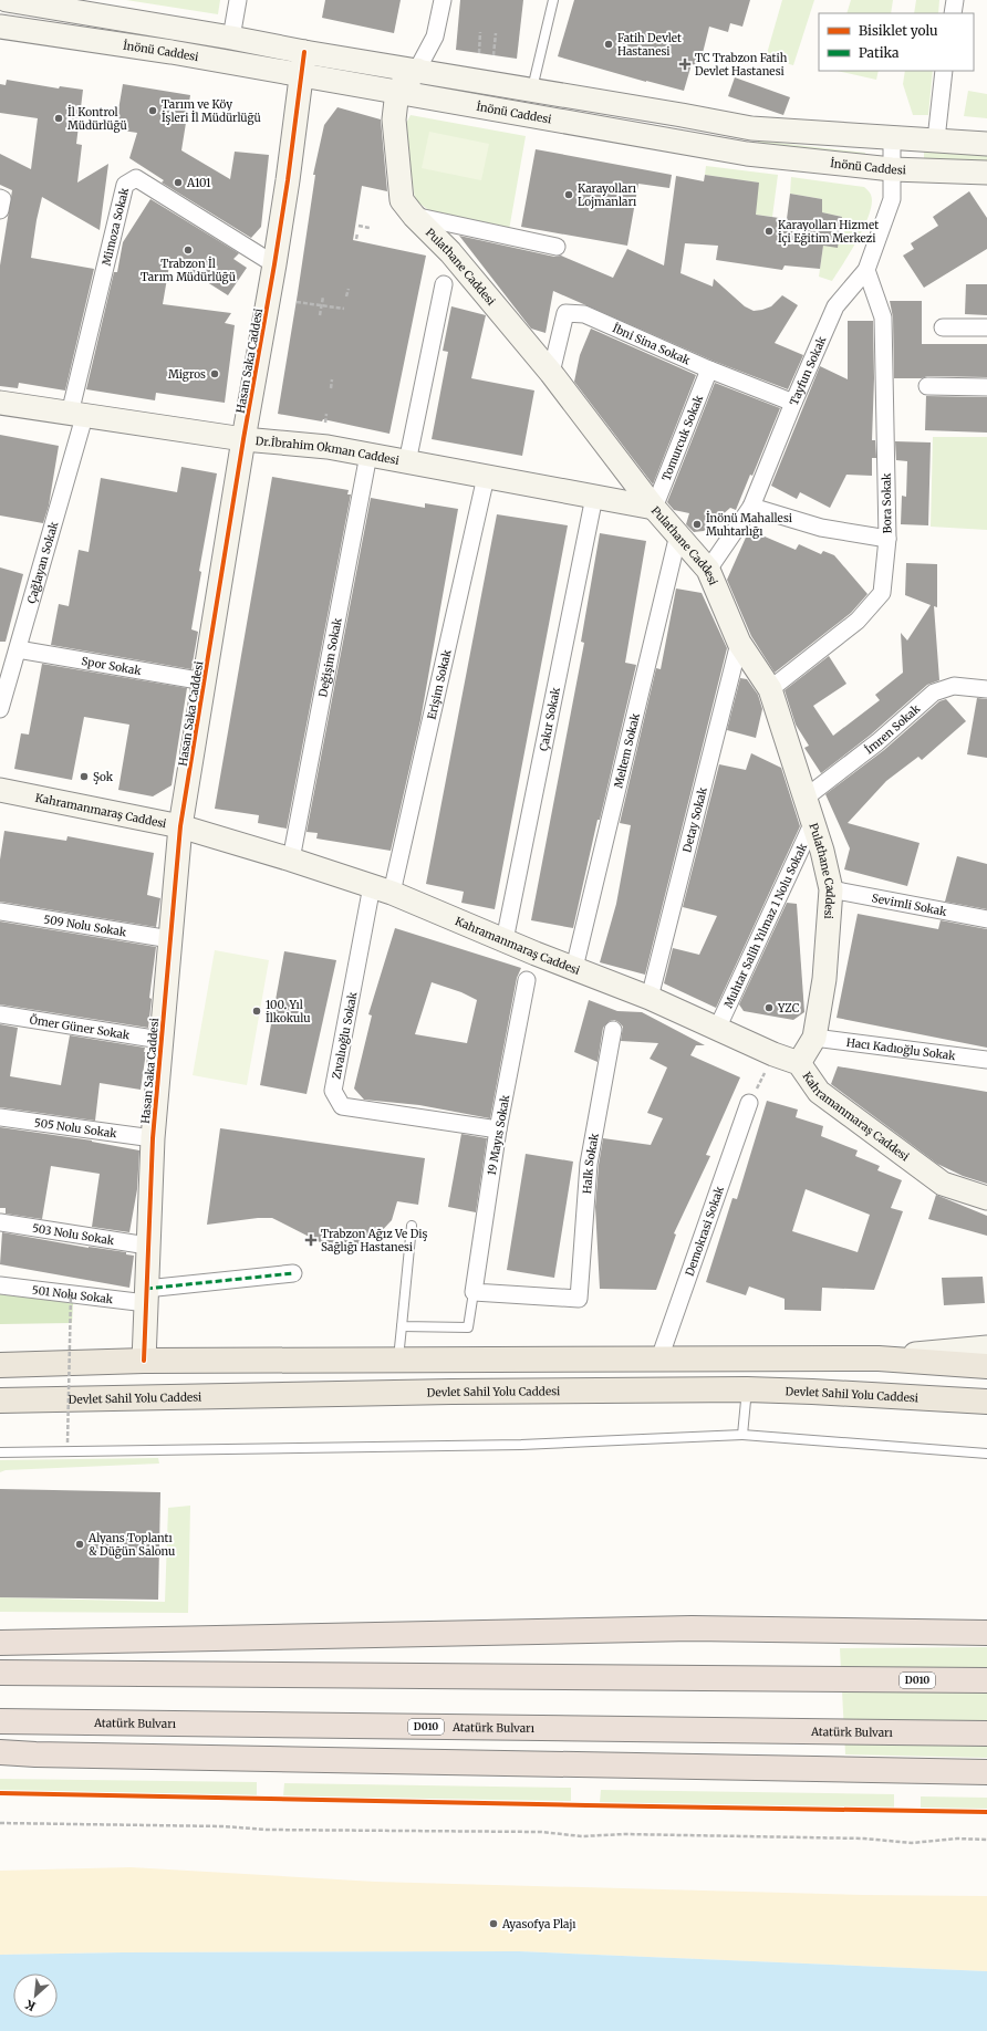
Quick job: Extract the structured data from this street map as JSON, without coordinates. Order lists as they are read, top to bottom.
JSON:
{
  "streets": {
    "highway": ["D010", "Atatürk Bulvarı"],
    "main road": ["Devlet Sahil Yolu Caddesi"],
    "street": [
      "İnönü Caddesi",
      "Mimoza Sokak",
      "Pulathane Caddesi",
      "İbni Sina Sokak",
      "Hasan Saka Caddesi",
      "Tayfun Sokak",
      "Tomurcuk Sokak",
      "Dr.İbrahim Okman Caddesi",
      "Bora Sokak",
      "Çağlayan Sokak",
      "Değişim Sokak",
      "Spor Sokak",
      "Erişim Sokak",
      "Çakır Sokak",
      "İmren Sokak",
      "Meltem Sokak",
      "Kahramanmaraş Caddesi",
      "Detay Sokak",
      "Sevimli Sokak",
      "509 Nolu Sokak",
      "Muhtar Salih Yılmaz 1 Nolu Sokak",
      "Ömer Güner Sokak",
      "Zıvalıoğlu Sokak",
      "Hacı Kadıoğlu Sokak",
      "505 Nolu Sokak",
      "19 Mayıs Sokak",
      "Halk Sokak",
      "Demokrasi Sokak",
      "503 Nolu Sokak",
      "501 Nolu Sokak"
    ]
  },
  "crossings": [
    ["İnönü Caddesi", "Pulathane Caddesi"],
    ["İnönü Caddesi", "Hasan Saka Caddesi"],
    ["İnönü Caddesi", "Tayfun Sokak"],
    ["Mimoza Sokak", "Hasan Saka Caddesi"],
    ["Mimoza Sokak", "Dr.İbrahim Okman Caddesi"],
    ["Mimoza Sokak", "Çağlayan Sokak"],
    ["Pulathane Caddesi", "İbni Sina Sokak"],
    ["Pulathane Caddesi", "Tayfun Sokak"],
    ["Pulathane Caddesi", "Tomurcuk Sokak"],
    ["Pulathane Caddesi", "Dr.İbrahim Okman Caddesi"],
    ["Pulathane Caddesi", "Bora Sokak"],
    ["Pulathane Caddesi", "İmren Sokak"],
    ["Pulathane Caddesi", "Meltem Sokak"],
    ["Pulathane Caddesi", "Kahramanmaraş Caddesi"],
    ["Pulathane Caddesi", "Detay Sokak"],
    ["Pulathane Caddesi", "Sevimli Sokak"],
    ["Pulathane Caddesi", "Muhtar Salih Yılmaz 1 Nolu Sokak"],
    ["Pulathane Caddesi", "Hacı Kadıoğlu Sokak"],
    ["İbni Sina Sokak", "Tayfun Sokak"],
    ["İbni Sina Sokak", "Tomurcuk Sokak"],
    ["Hasan Saka Caddesi", "Dr.İbrahim Okman Caddesi"],
    ["Hasan Saka Caddesi", "Spor Sokak"],
    ["Hasan Saka Caddesi", "Kahramanmaraş Caddesi"],
    ["Hasan Saka Caddesi", "509 Nolu Sokak"],
    ["Hasan Saka Caddesi", "Ömer Güner Sokak"],
    ["Hasan Saka Caddesi", "505 Nolu Sokak"],
    ["Hasan Saka Caddesi", "503 Nolu Sokak"],
    ["Hasan Saka Caddesi", "501 Nolu Sokak"],
    ["Tayfun Sokak", "Bora Sokak"],
    ["Tomurcuk Sokak", "Dr.İbrahim Okman Caddesi"],
    ["Dr.İbrahim Okman Caddesi", "Çağlayan Sokak"],
    ["Dr.İbrahim Okman Caddesi", "Değişim Sokak"],
    ["Dr.İbrahim Okman Caddesi", "Erişim Sokak"],
    ["Dr.İbrahim Okman Caddesi", "Çakır Sokak"],
    ["Çağlayan Sokak", "Spor Sokak"],
    ["Değişim Sokak", "Kahramanmaraş Caddesi"],
    ["Erişim Sokak", "Kahramanmaraş Caddesi"],
    ["Erişim Sokak", "Zıvalıoğlu Sokak"],
    ["Çakır Sokak", "Kahramanmaraş Caddesi"],
    ["Meltem Sokak", "Kahramanmaraş Caddesi"],
    ["Kahramanmaraş Caddesi", "Detay Sokak"],
    ["Kahramanmaraş Caddesi", "Muhtar Salih Yılmaz 1 Nolu Sokak"],
    ["Kahramanmaraş Caddesi", "Zıvalıoğlu Sokak"],
    ["Zıvalıoğlu Sokak", "19 Mayıs Sokak"],
    ["19 Mayıs Sokak", "Halk Sokak"]
  ],
  "places": {
    "other": [
      "Fatih Devlet Hastanesi",
      "Tarım ve Köy İşleri İl Müdürlüğü",
      "İl Kontrol Müdürlüğü",
      "A101",
      "Karayolları Lojmanları",
      "Karayolları Hizmet İçi Eğitim Merkezi",
      "Trabzon İl Tarım Müdürlüğü",
      "Migros",
      "İnönü Mahallesi Muhtarlığı",
      "Şok",
      "YZC",
      "100. Yıl İlkokulu",
      "Alyans Toplantı & Düğün Salonu",
      "Ayasofya Plajı"
    ],
    "health": ["TC Trabzon Fatih Devlet Hastanesi", "Trabzon Ağız Ve Diş Sağlığı Hastanesi"]
  },
  "legend": ["Bisiklet yolu", "Patika"],
  "north": "bottom left"
}
